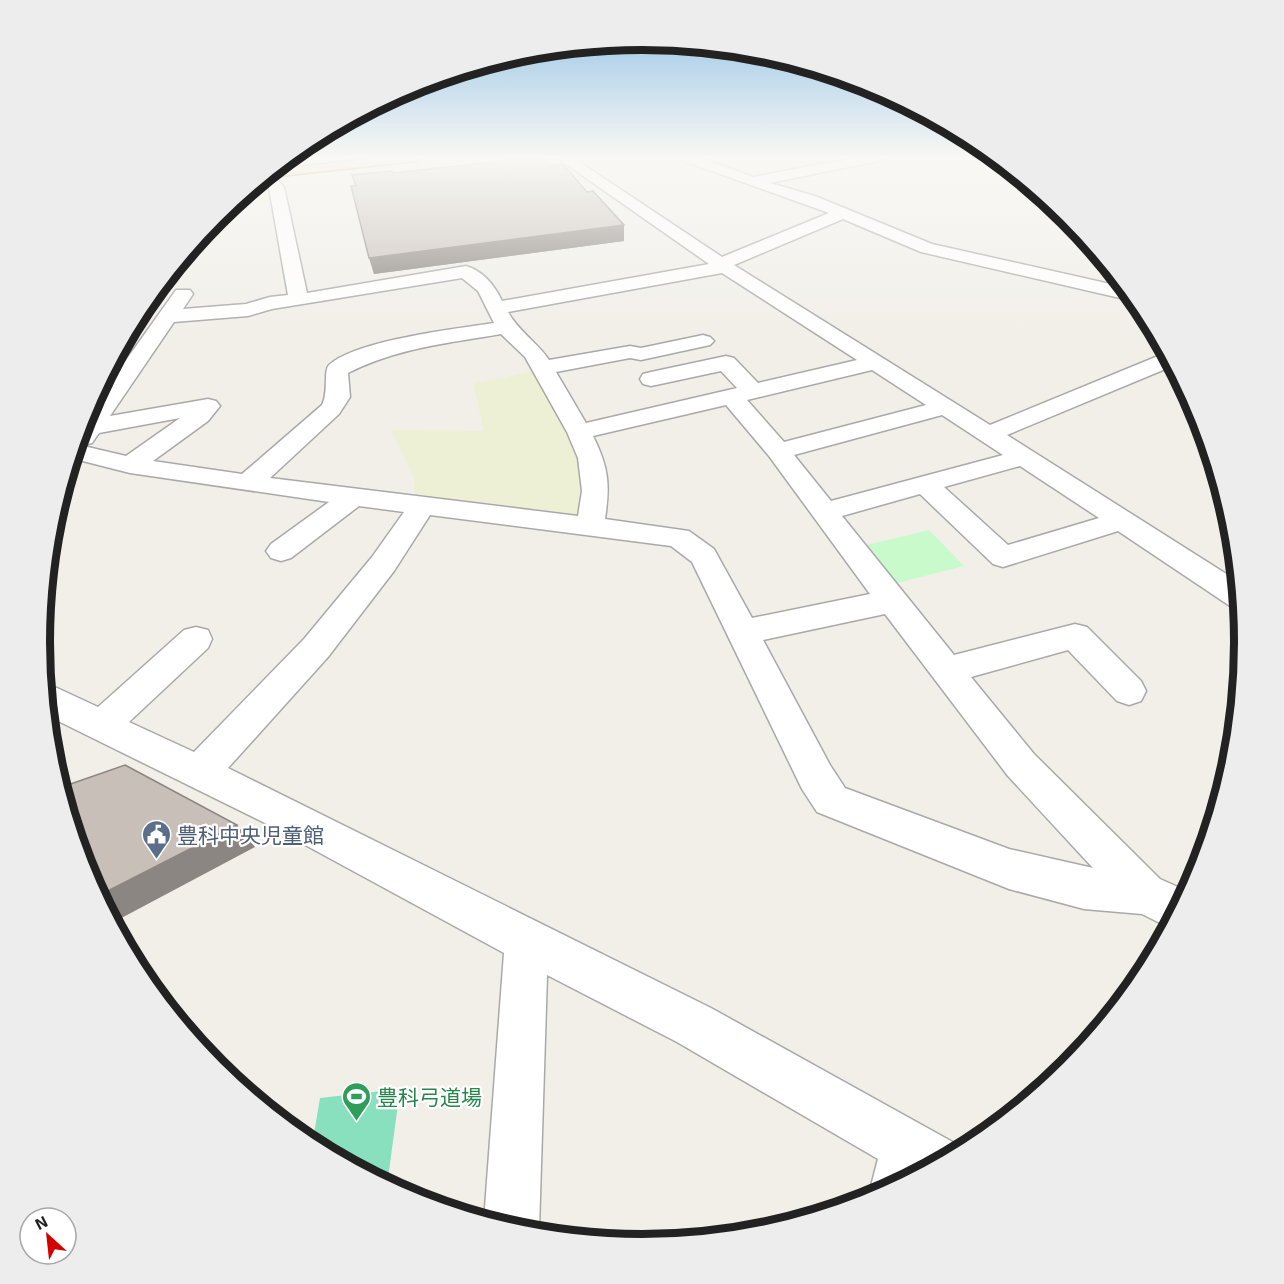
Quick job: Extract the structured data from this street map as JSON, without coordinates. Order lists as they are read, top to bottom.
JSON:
{
  "places": {
    "public building": ["豊科中央児童館"],
    "sports": ["豊科弓道場"]
  },
  "north": "top left"
}
